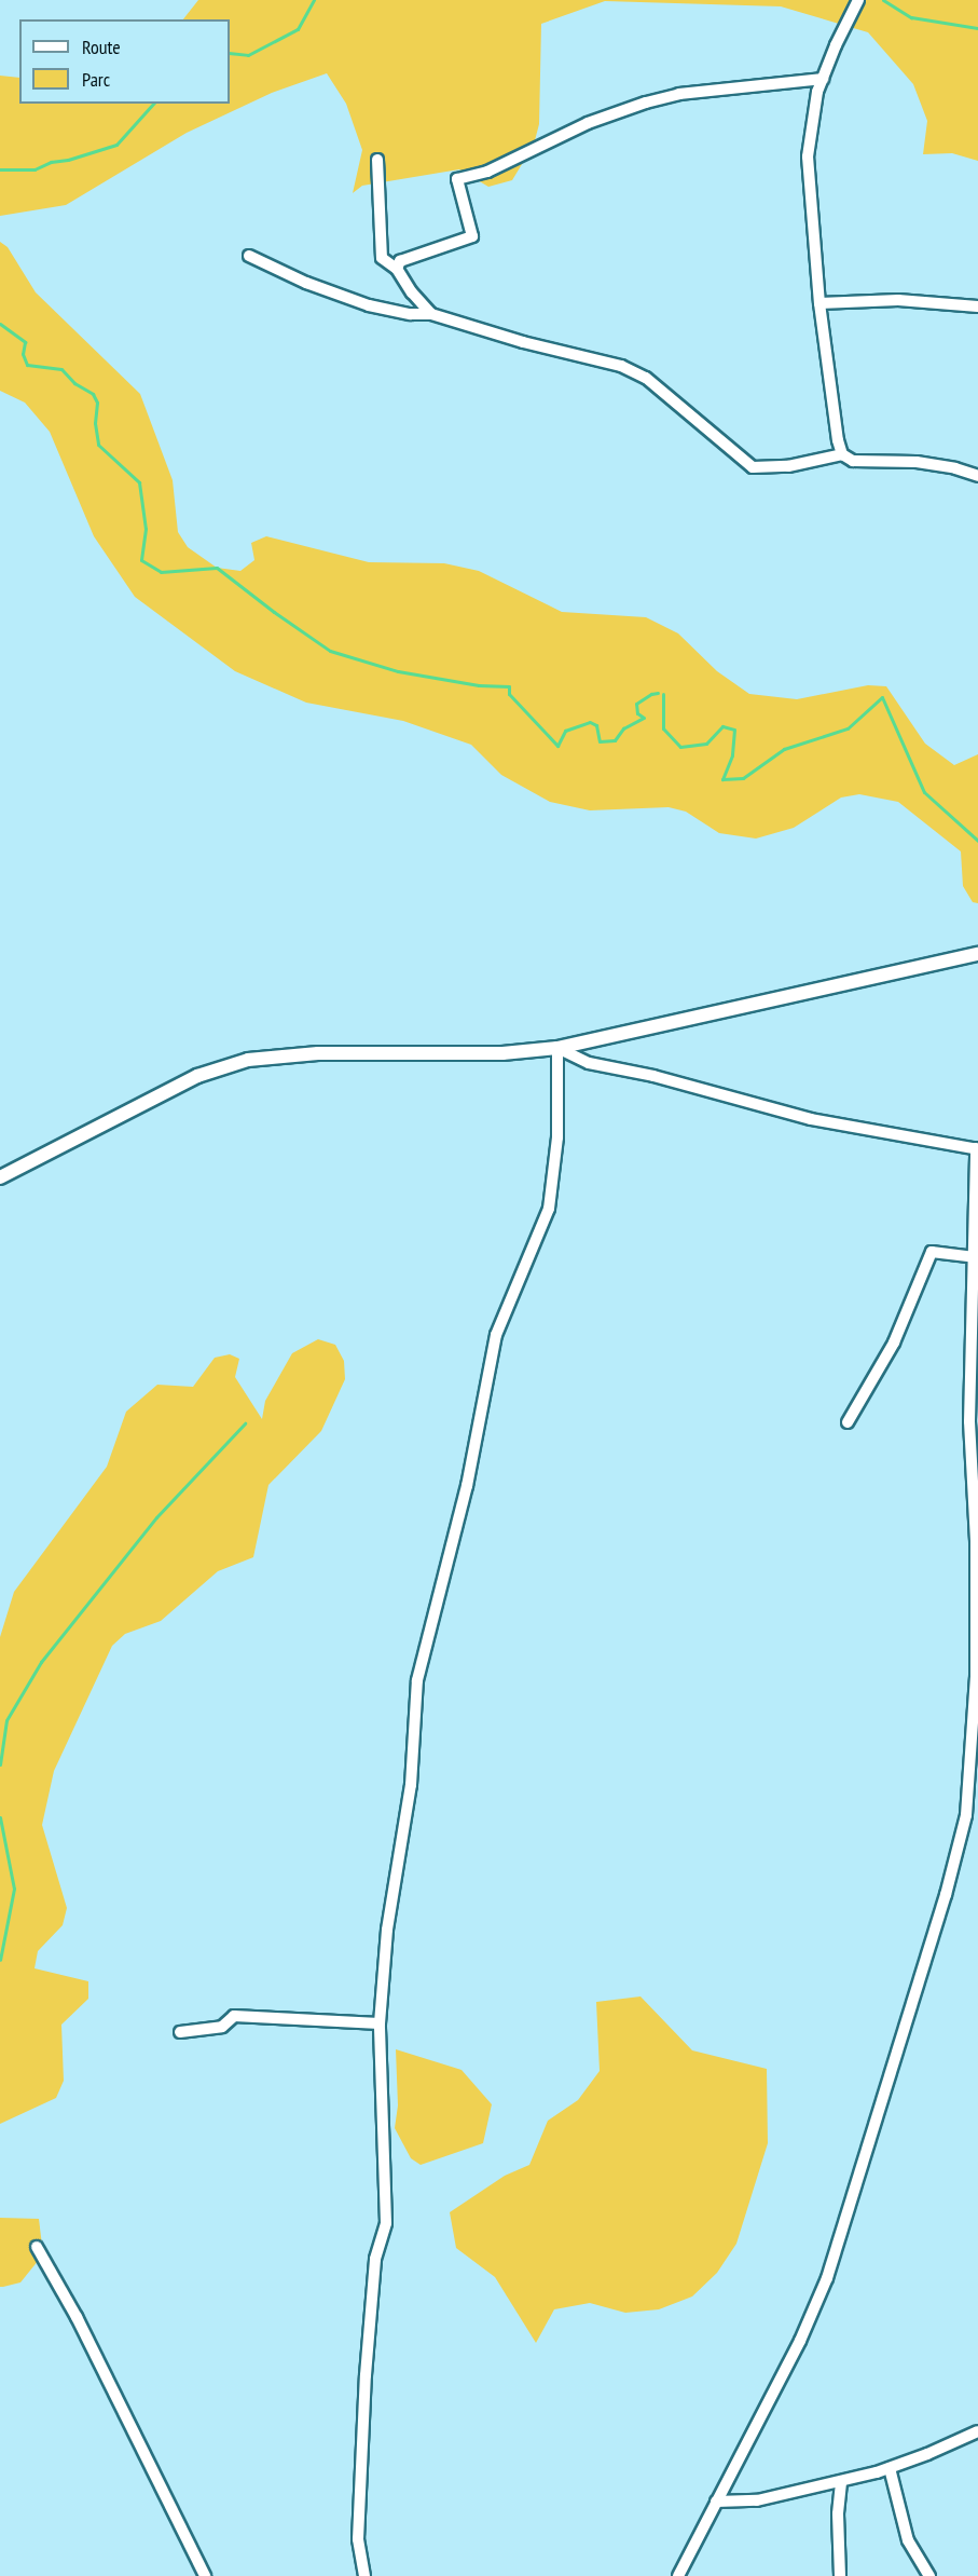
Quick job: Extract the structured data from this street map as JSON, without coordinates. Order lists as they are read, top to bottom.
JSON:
{
  "legend": ["Route", "Parc"]
}
